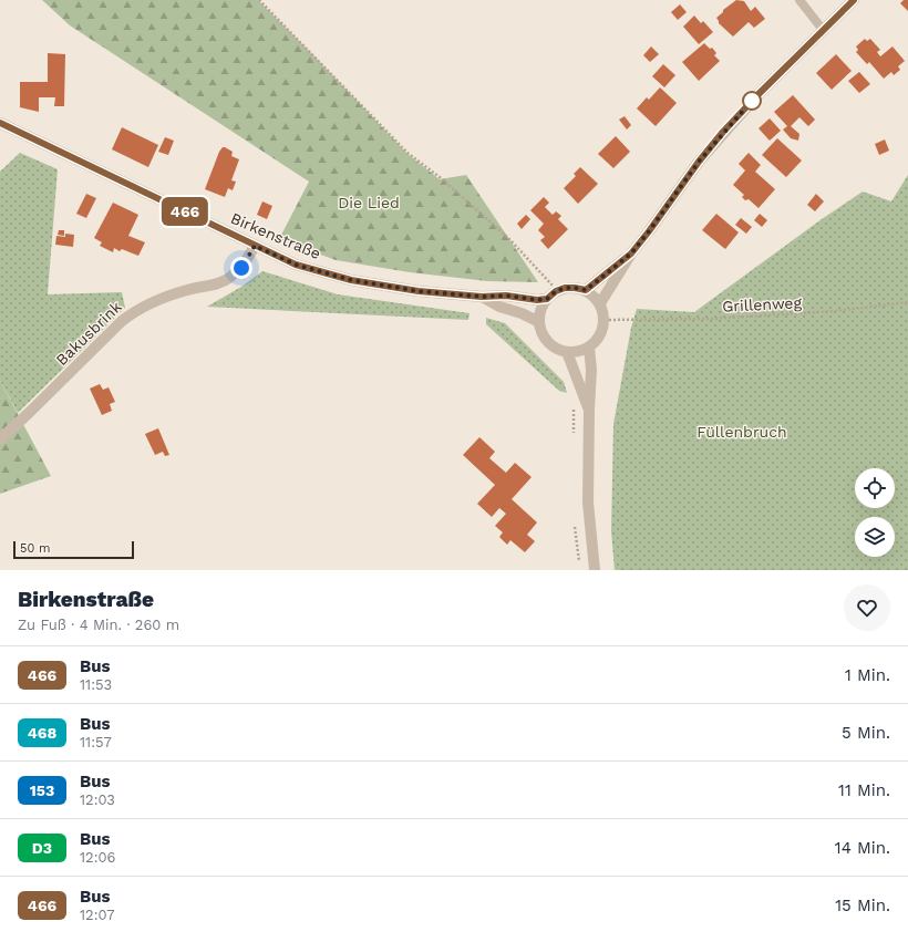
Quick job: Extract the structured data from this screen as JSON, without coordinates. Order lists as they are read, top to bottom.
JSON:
{
  "streets": {
    "street": ["Birkenstraße", "Bakusbrink"],
    "path": ["Grillenweg"]
  },
  "crossings": [
    ["Birkenstraße", "Grillenweg"],
    ["Birkenstraße", "Bakusbrink"]
  ],
  "parks": ["Die Lied", "Füllenbruch"],
  "lines": ["bus line 466"],
  "scale_bar": "50 m",
  "page": {
    "on_map": "466",
    "scale": "50 m",
    "heading": ["Birkenstraße", "Zu Fuß · 4 Min. · 260 m"],
    "list": [
      {
        "mark": "466",
        "name": "Bus",
        "note": "11:53",
        "value": "1 Min."
      },
      {
        "mark": "468",
        "name": "Bus",
        "note": "11:57",
        "value": "5 Min."
      },
      {
        "mark": "153",
        "name": "Bus",
        "note": "12:03",
        "value": "11 Min."
      },
      {
        "mark": "D3",
        "name": "Bus",
        "note": "12:06",
        "value": "14 Min."
      },
      {
        "mark": "466",
        "name": "Bus",
        "note": "12:07",
        "value": "15 Min."
      }
    ]
  }
}
